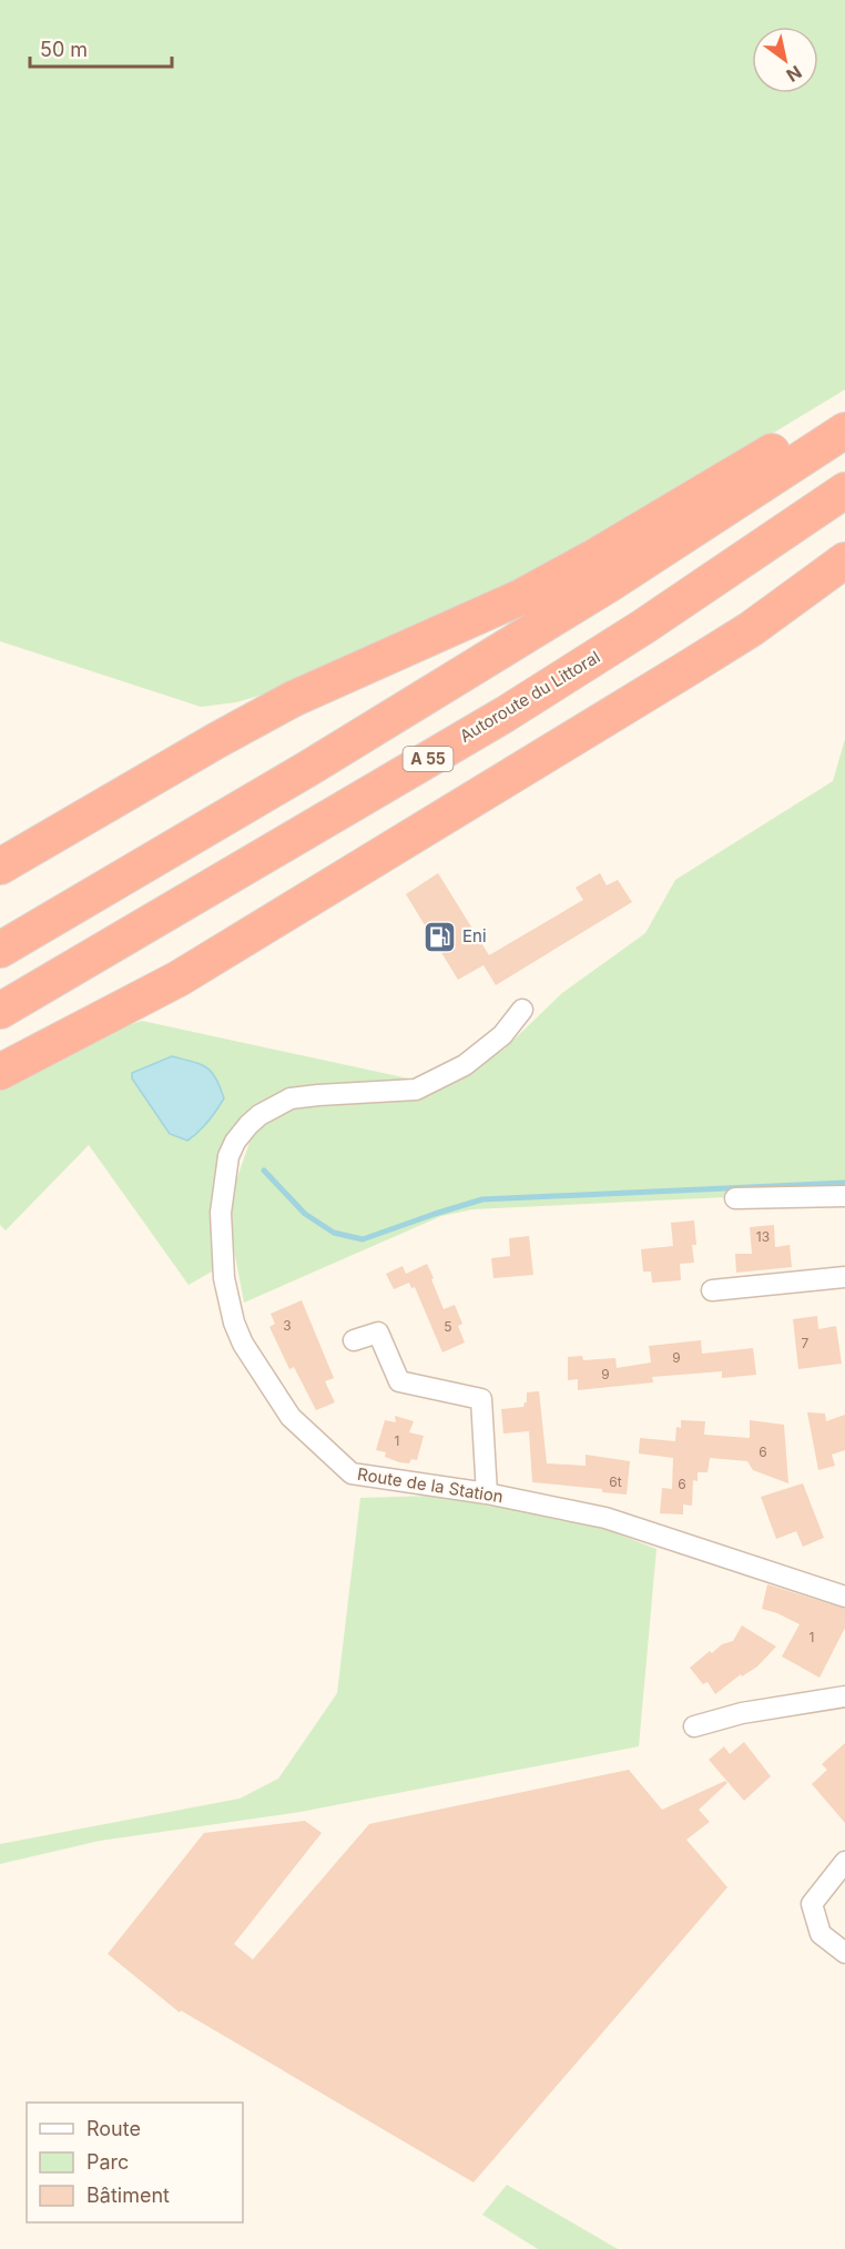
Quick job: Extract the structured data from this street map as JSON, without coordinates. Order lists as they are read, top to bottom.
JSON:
{
  "streets": {
    "highway": ["Autoroute du Littoral", "A 55"],
    "street": ["Route de la Station"]
  },
  "places": {
    "fuel station": ["Eni"]
  },
  "house_numbers": [
    "13",
    "3",
    "5",
    "7",
    "9",
    "9",
    "1",
    "6",
    "6t",
    "6",
    "1"
  ],
  "legend": ["Route", "Parc", "Bâtiment"],
  "scale_bar": "50 m",
  "north": "bottom right"
}
